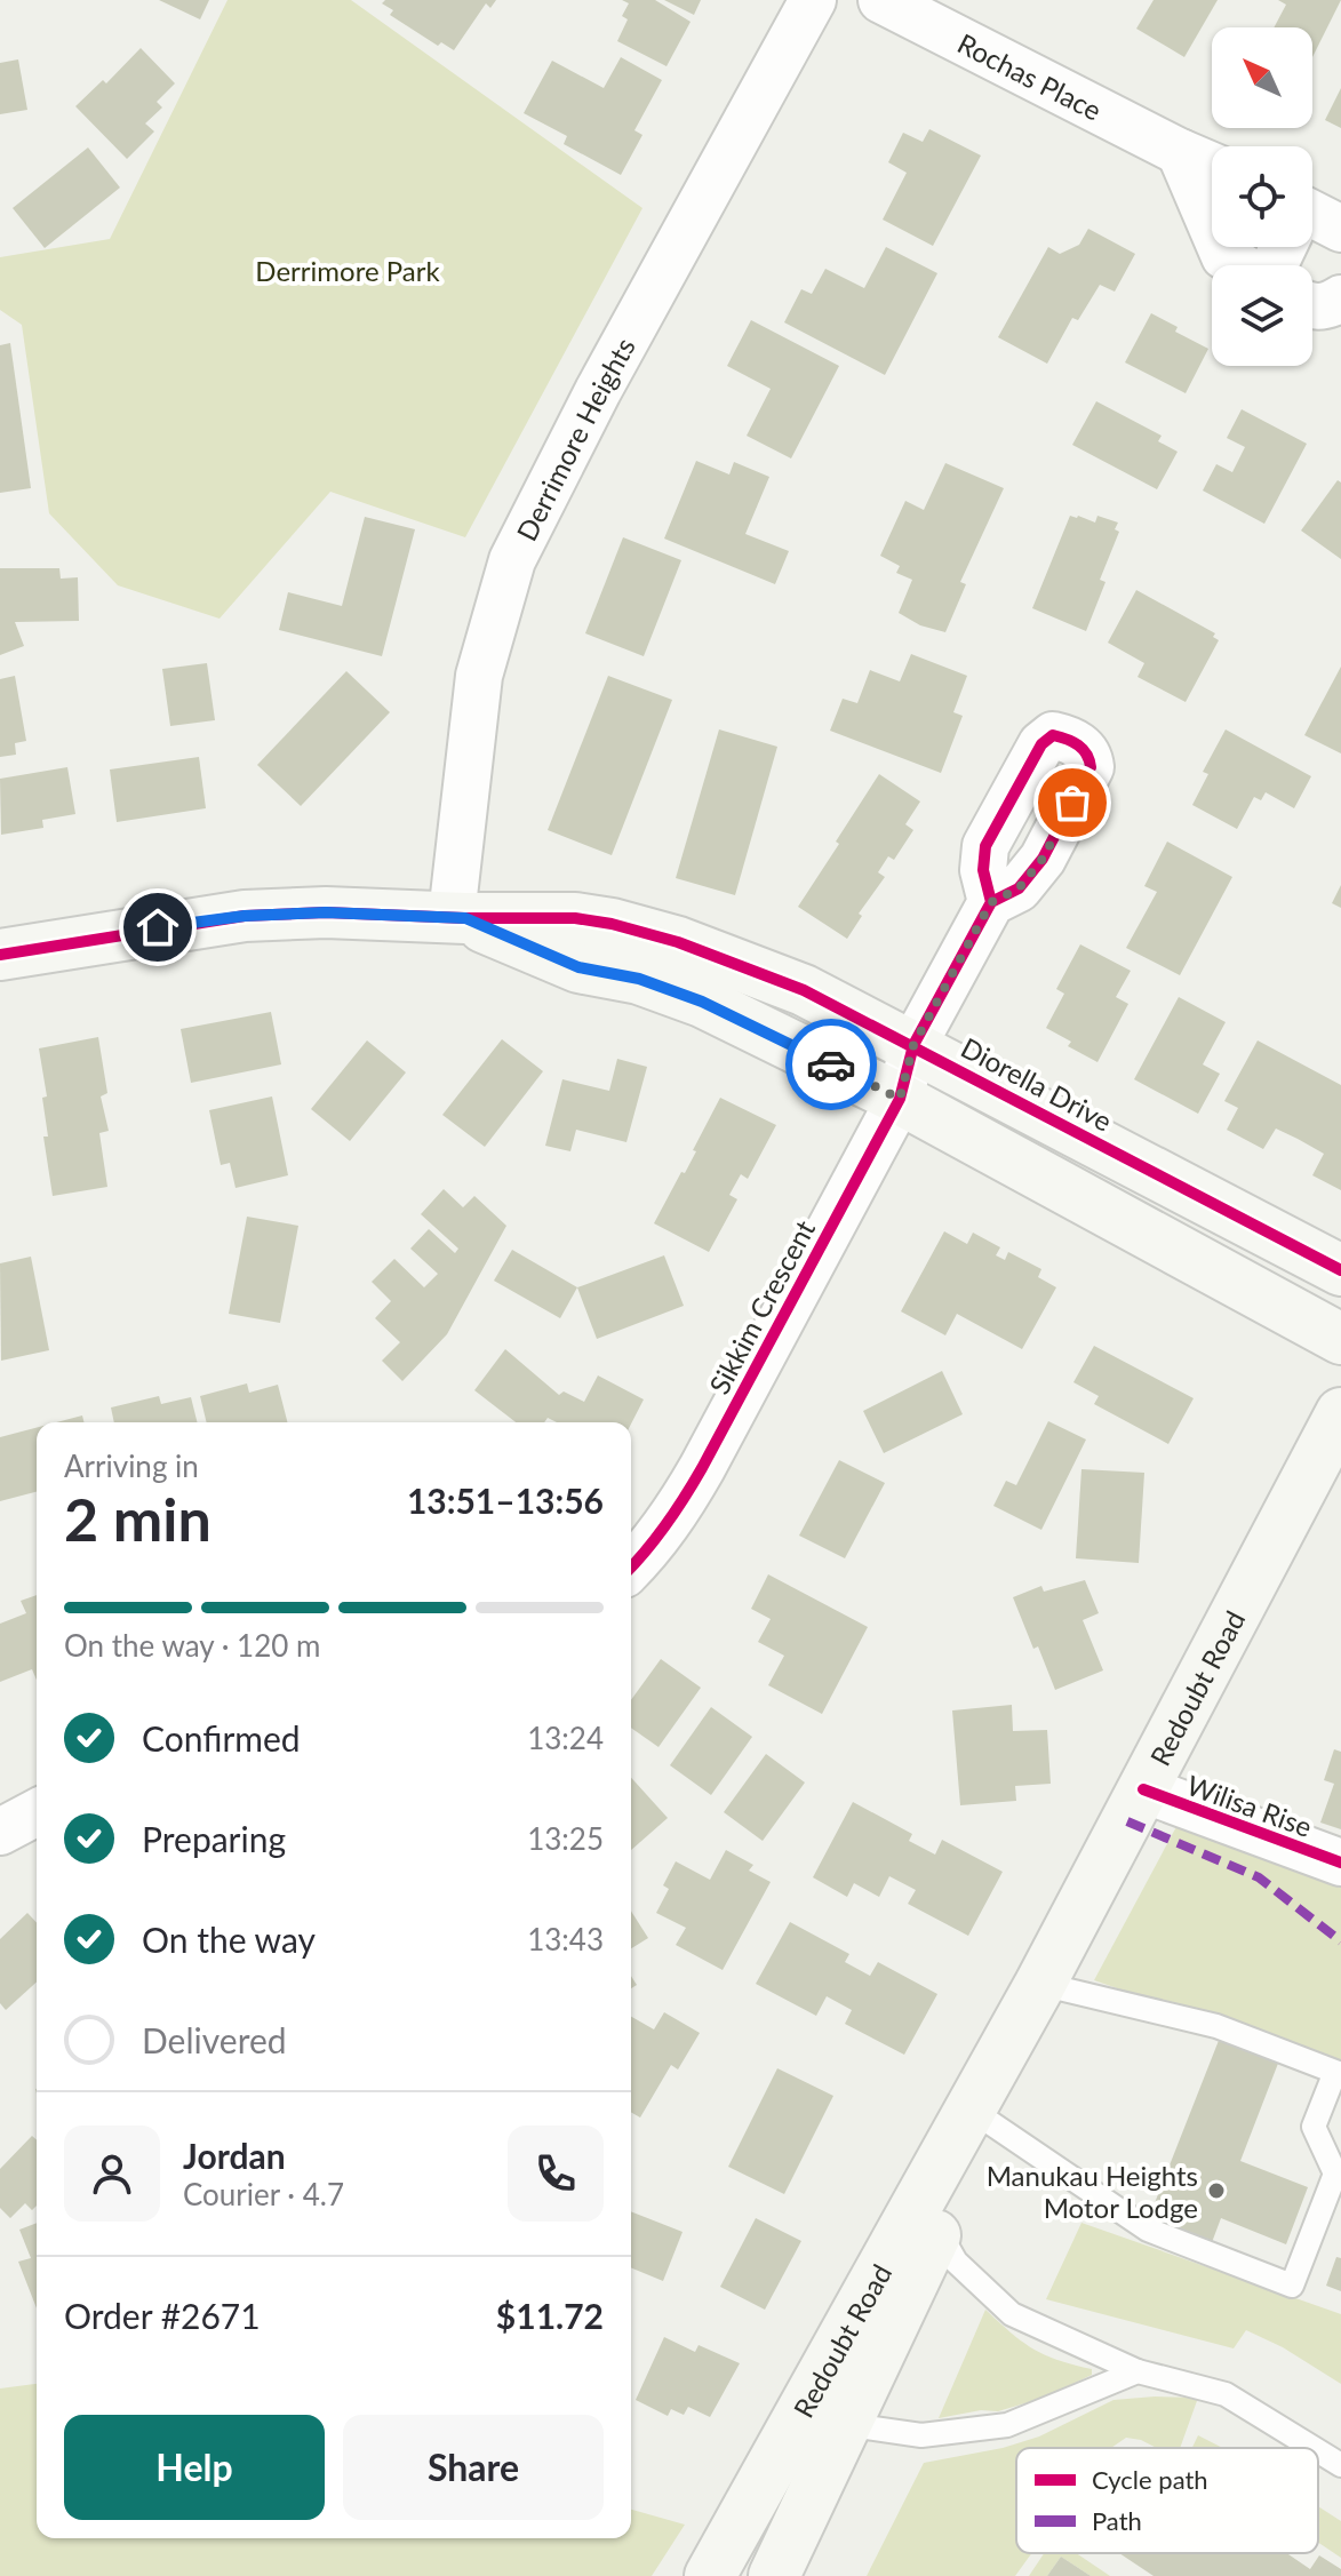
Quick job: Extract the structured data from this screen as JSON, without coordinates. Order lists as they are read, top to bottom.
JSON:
{
  "streets": {
    "street": [
      "Rochas Place",
      "Derrimore Heights",
      "Diorella Drive",
      "Sikkim Crescent",
      "Redoubt Road",
      "Wilisa Rise"
    ]
  },
  "crossings": [
    ["Derrimore Heights", "Diorella Drive"],
    ["Diorella Drive", "Sikkim Crescent"],
    ["Redoubt Road", "Wilisa Rise"]
  ],
  "parks": ["Derrimore Park"],
  "places": ["Manukau Heights Motor Lodge"],
  "legend": ["Cycle path", "Path"],
  "north": "top left",
  "page": {
    "heading": ["2 min", "Arriving in", "13:51–13:56"],
    "panel": [
      "Jordan",
      "Courier · 4.7",
      "Order #2671",
      "$11.72"
    ],
    "bar": "On the way · 120 m",
    "list": [
      ["Confirmed", "13:24"],
      ["Preparing", "13:25"],
      ["On the way", "13:43"],
      "Delivered"
    ],
    "buttons": ["Help", "Share"]
  }
}
